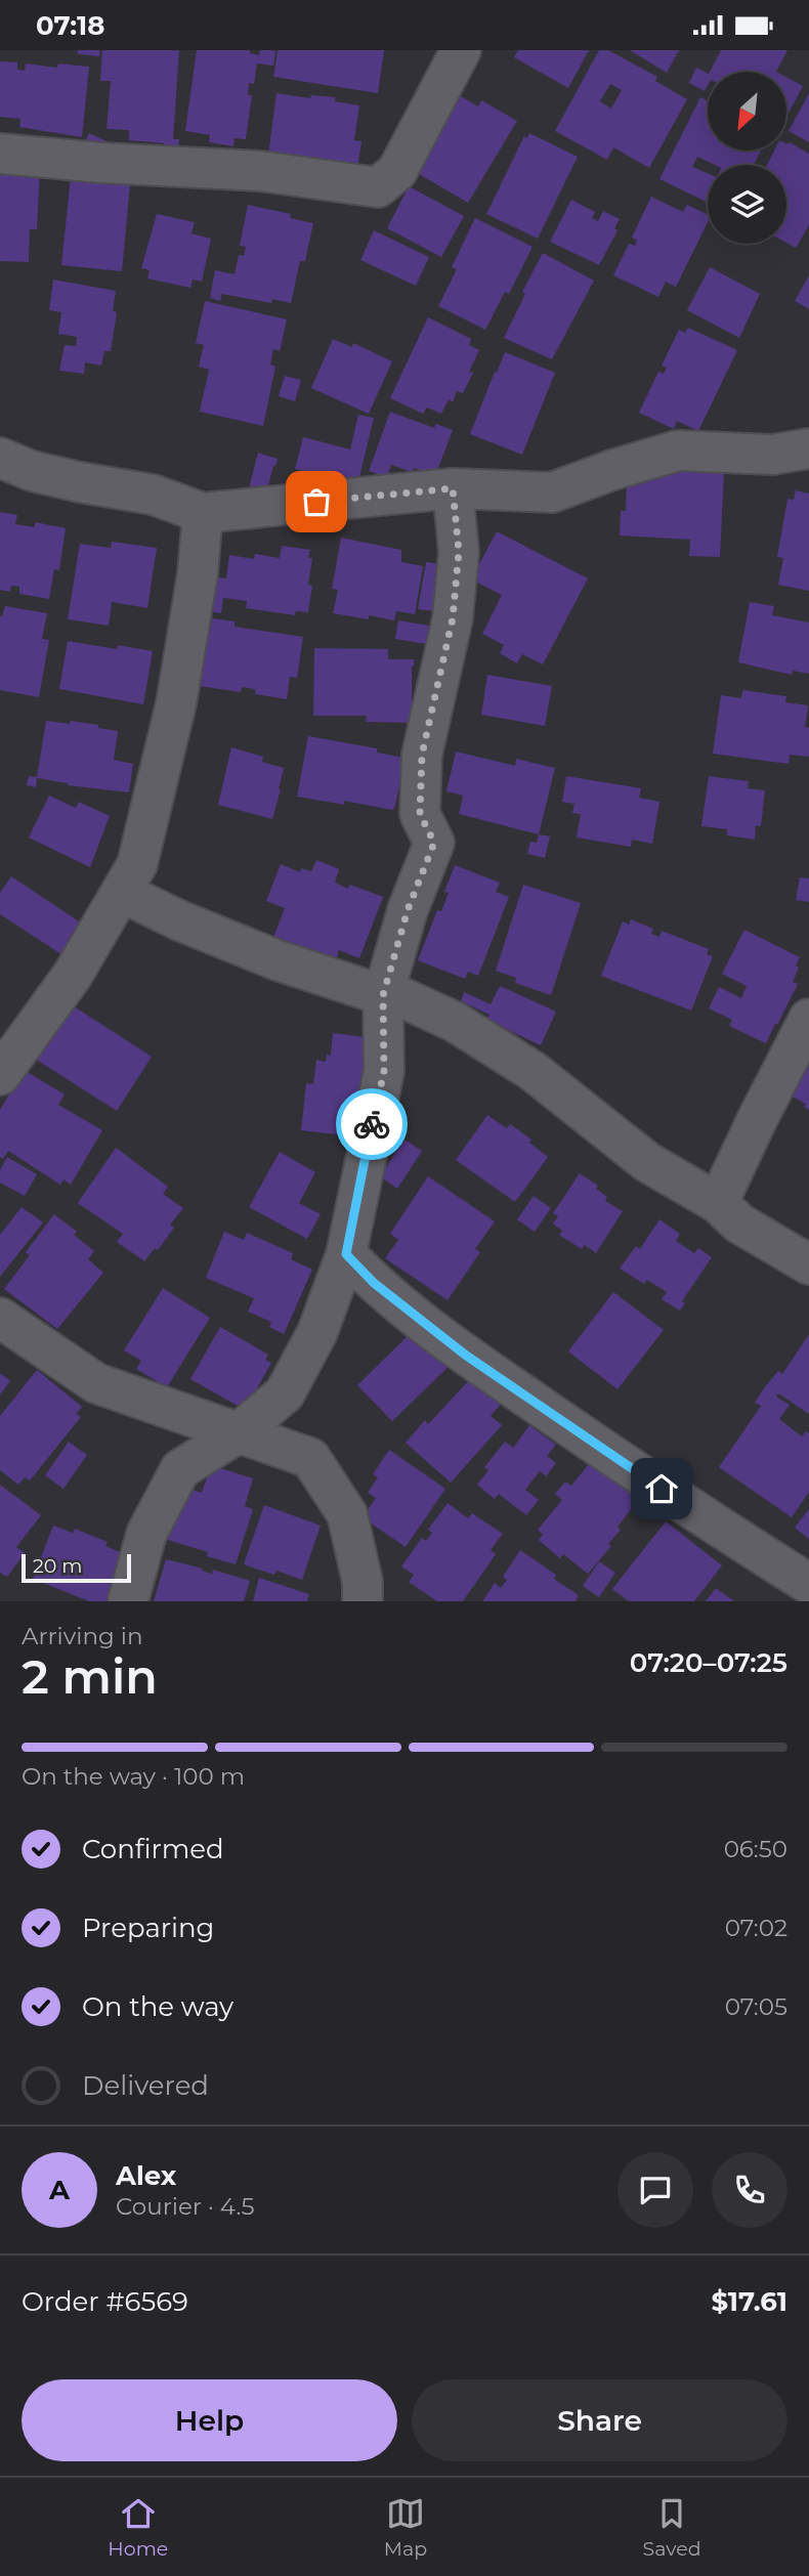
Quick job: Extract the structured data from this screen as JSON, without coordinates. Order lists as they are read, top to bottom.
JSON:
{
  "scale_bar": "20 m",
  "north": "bottom left",
  "page": {
    "status": "07:18",
    "scale": "20 m",
    "heading": ["2 min", "Arriving in", "07:20–07:25"],
    "panel": [
      "Alex",
      "Courier · 4.5",
      "Order #6569",
      "$17.61"
    ],
    "bar": "On the way · 100 m",
    "list": [
      ["Confirmed", "06:50"],
      ["Preparing", "07:02"],
      ["On the way", "07:05"],
      "Delivered"
    ],
    "round": "A",
    "buttons": ["Help", "Share"],
    "tabs": ["Home", "Map", "Saved"]
  }
}
